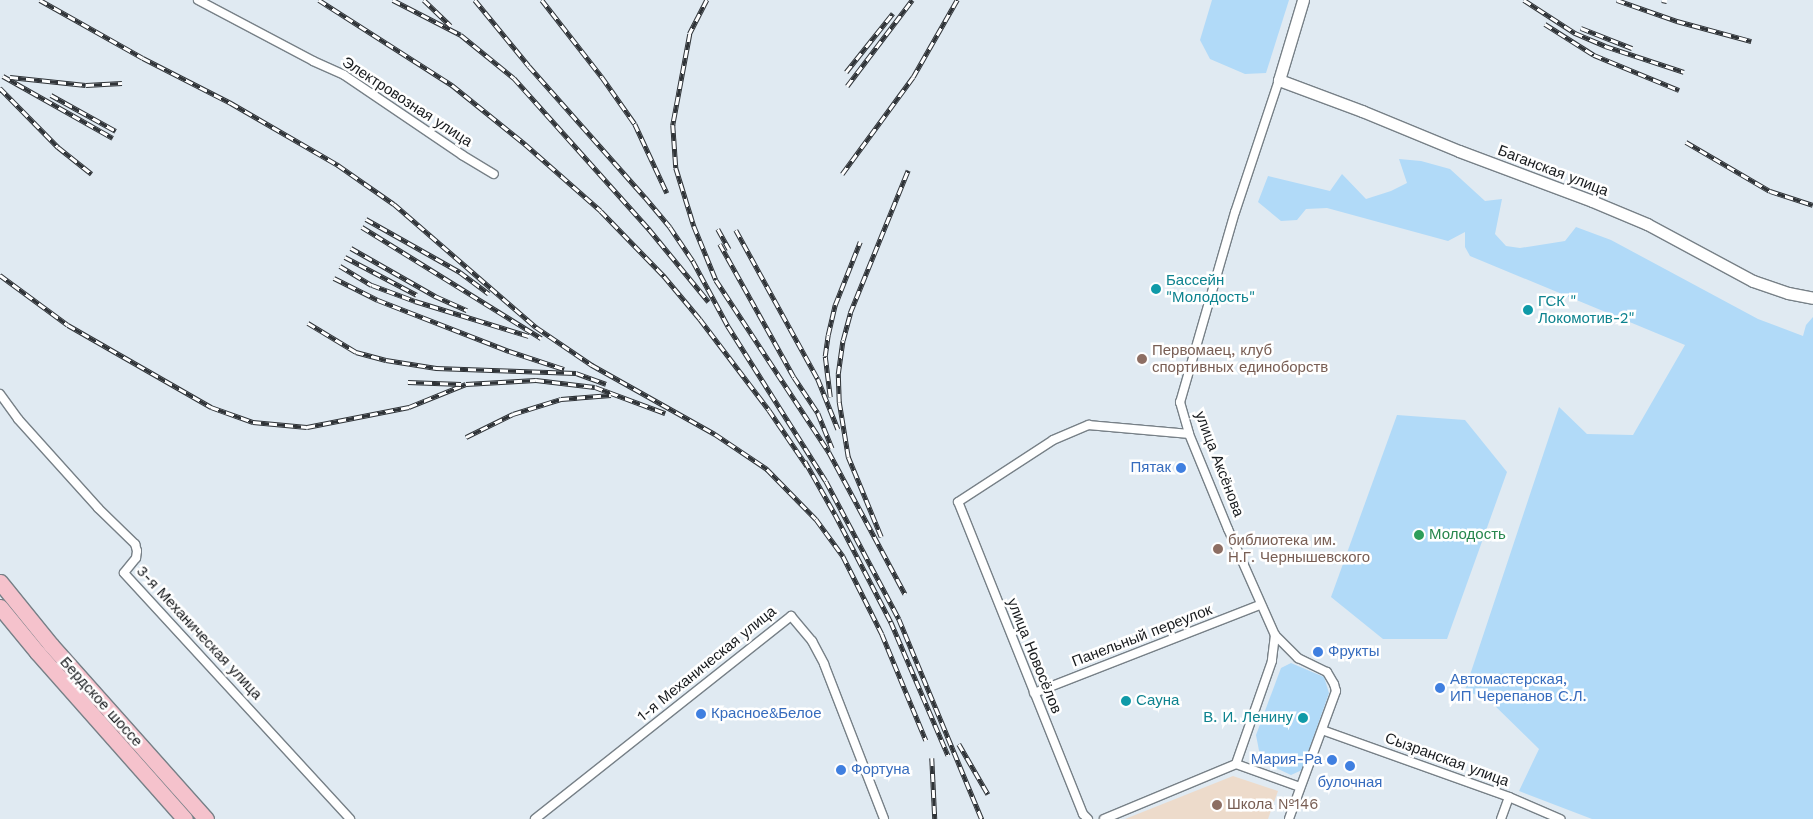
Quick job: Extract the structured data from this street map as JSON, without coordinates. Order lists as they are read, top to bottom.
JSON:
{
  "streets": {
    "highway": ["Бердское шоссе"],
    "street": [
      "Электровозная улица",
      "Баганская улица",
      "улица Аксёнова",
      "3-я Механическая улица",
      "Панельный переулок",
      "улица Новосёлов",
      "1-я Механическая улица",
      "Сызранская улица"
    ]
  },
  "crossings": [
    ["Баганская улица", "улица Аксёнова"],
    ["улица Аксёнова", "Панельный переулок"],
    ["улица Аксёнова", "улица Новосёлов"],
    ["улица Аксёнова", "Сызранская улица"],
    ["Панельный переулок", "улица Новосёлов"]
  ],
  "places": [
    "Бассейн \"Молодость\"",
    "ГСК \" Локомотив-2\"",
    "Первомаец, клуб спортивных единоборств",
    "Пятак",
    "Молодость",
    "библиотека им. Н.Г. Чернышевского",
    "Фрукты",
    "Автомастерская, ИП Черепанов С.Л.",
    "Сауна",
    "Красное&Белое",
    "В. И. Ленину",
    "Мария-Ра",
    "булочная",
    "Фортуна",
    "Школа №146"
  ]
}
